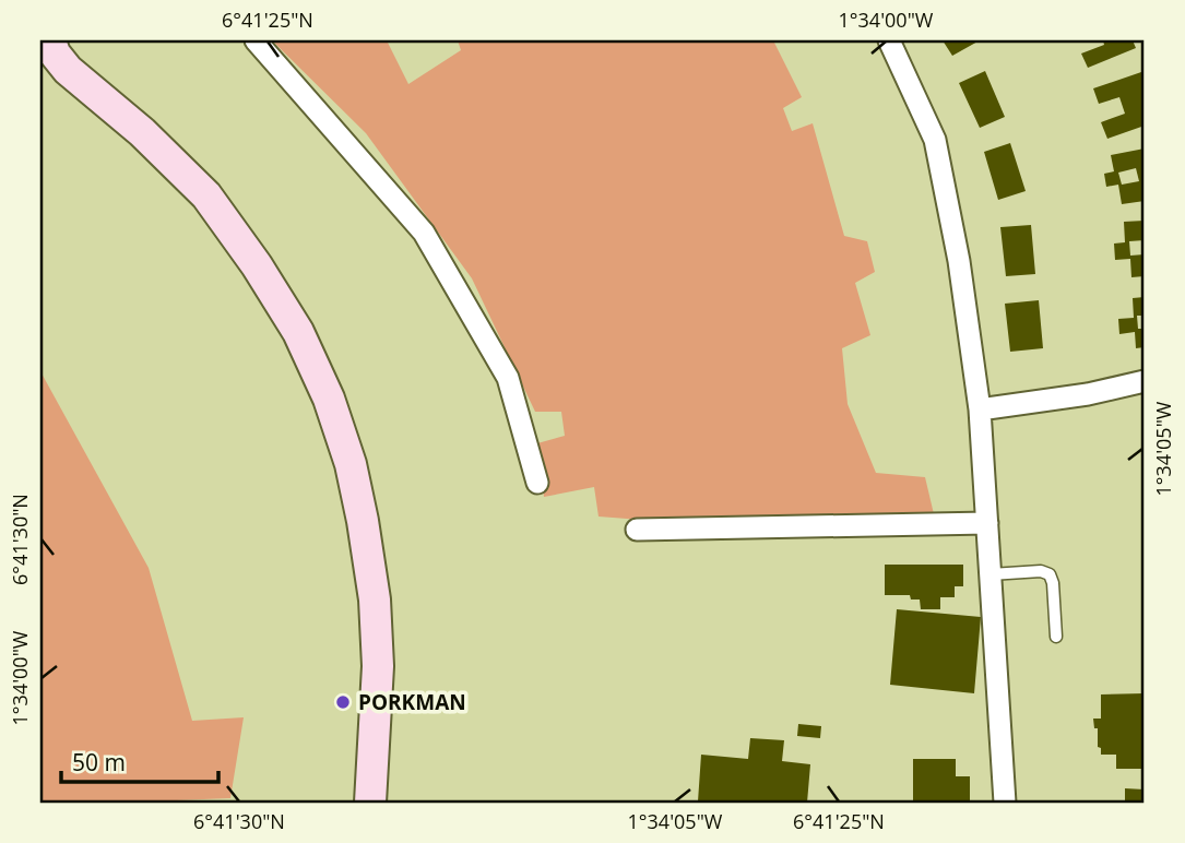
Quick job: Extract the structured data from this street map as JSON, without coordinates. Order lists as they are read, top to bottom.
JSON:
{
  "places": ["PORKMAN"],
  "scale_bar": "50 m",
  "coordinates": [
    "6°41'25\"N",
    "1°34'00\"W",
    "1°34'05\"W",
    "6°41'30\"N"
  ]
}
